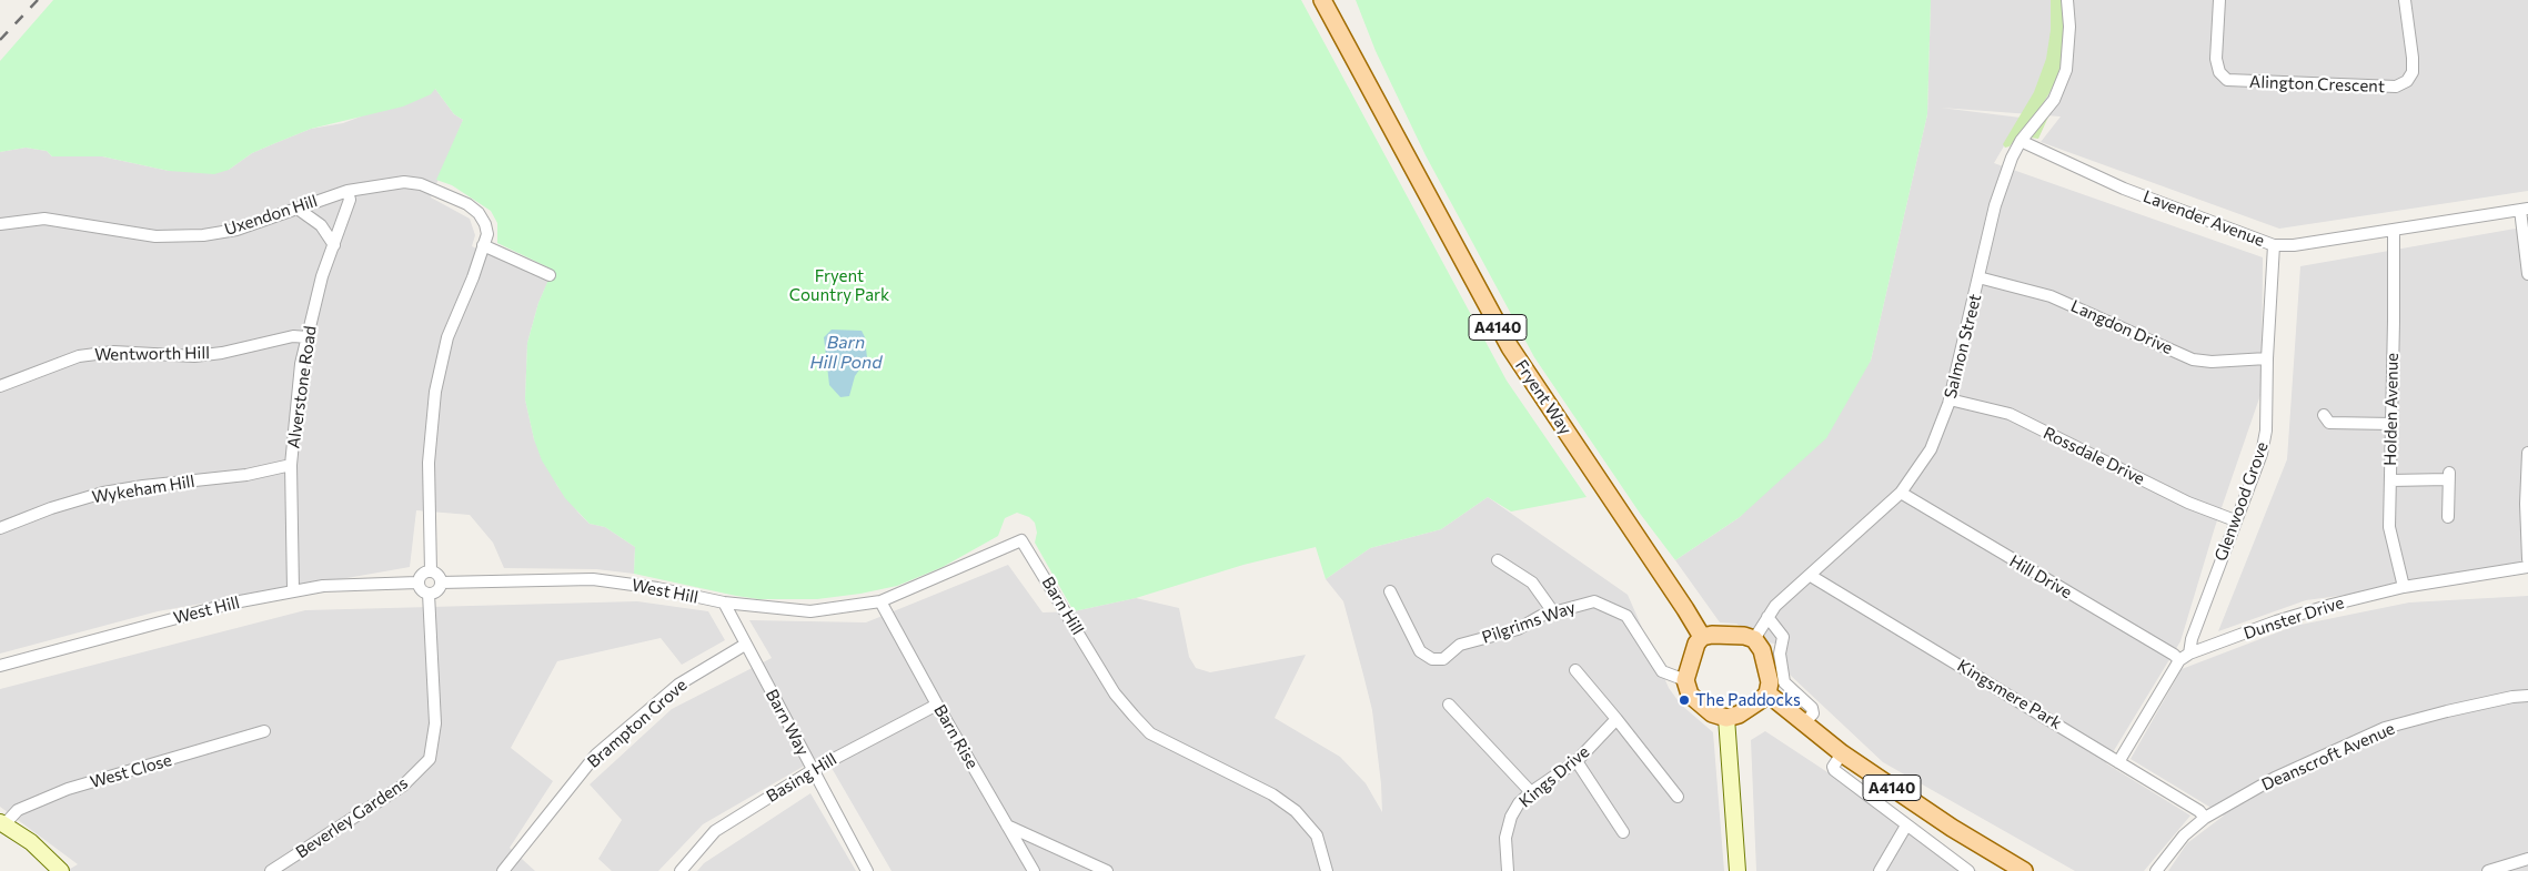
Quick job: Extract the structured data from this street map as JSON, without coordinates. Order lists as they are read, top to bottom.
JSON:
{
  "streets": {
    "main road": ["A4140", "Fryent Way"],
    "street": [
      "Alington Crescent",
      "Uxendon Hill",
      "Lavender Avenue",
      "Langdon Drive",
      "Salmon Street",
      "Wentworth Hill",
      "Alverstone Road",
      "Holden Avenue",
      "Rossdale Drive",
      "Wykeham Hill",
      "Glenwood Grove",
      "Hill Drive",
      "West Hill",
      "Barn Hill",
      "Dunster Drive",
      "Pilgrims Way",
      "Kingsmere Park",
      "Barn Way",
      "Brampton Grove",
      "Barn Rise",
      "Deanscroft Avenue",
      "West Close",
      "Kings Drive",
      "Basing Hill",
      "Beverley Gardens"
    ]
  },
  "crossings": [
    ["Uxendon Hill", "Alverstone Road"],
    ["Lavender Avenue", "Salmon Street"],
    ["Lavender Avenue", "Holden Avenue"],
    ["Lavender Avenue", "Glenwood Grove"],
    ["A4140", "Salmon Street"],
    ["A4140", "Fryent Way"],
    ["A4140", "Pilgrims Way"],
    ["Langdon Drive", "Salmon Street"],
    ["Langdon Drive", "Glenwood Grove"],
    ["Salmon Street", "Fryent Way"],
    ["Salmon Street", "Rossdale Drive"],
    ["Salmon Street", "Hill Drive"],
    ["Salmon Street", "Pilgrims Way"],
    ["Salmon Street", "Kingsmere Park"],
    ["Wentworth Hill", "Alverstone Road"],
    ["Alverstone Road", "Wykeham Hill"],
    ["Alverstone Road", "West Hill"],
    ["Fryent Way", "Pilgrims Way"],
    ["Holden Avenue", "Dunster Drive"],
    ["Rossdale Drive", "Glenwood Grove"],
    ["Glenwood Grove", "Dunster Drive"],
    ["Hill Drive", "Dunster Drive"],
    ["West Hill", "Barn Hill"],
    ["West Hill", "Barn Way"],
    ["West Hill", "Beverley Gardens"],
    ["Barn Hill", "Barn Way"],
    ["Barn Hill", "Barn Rise"],
    ["Dunster Drive", "Kingsmere Park"],
    ["Kingsmere Park", "Deanscroft Avenue"],
    ["Barn Way", "Brampton Grove"],
    ["Barn Way", "Basing Hill"],
    ["Barn Rise", "Basing Hill"]
  ],
  "water": ["Barn Hill Pond"],
  "parks": ["Fryent Country Park"],
  "places": ["The Paddocks"]
}
